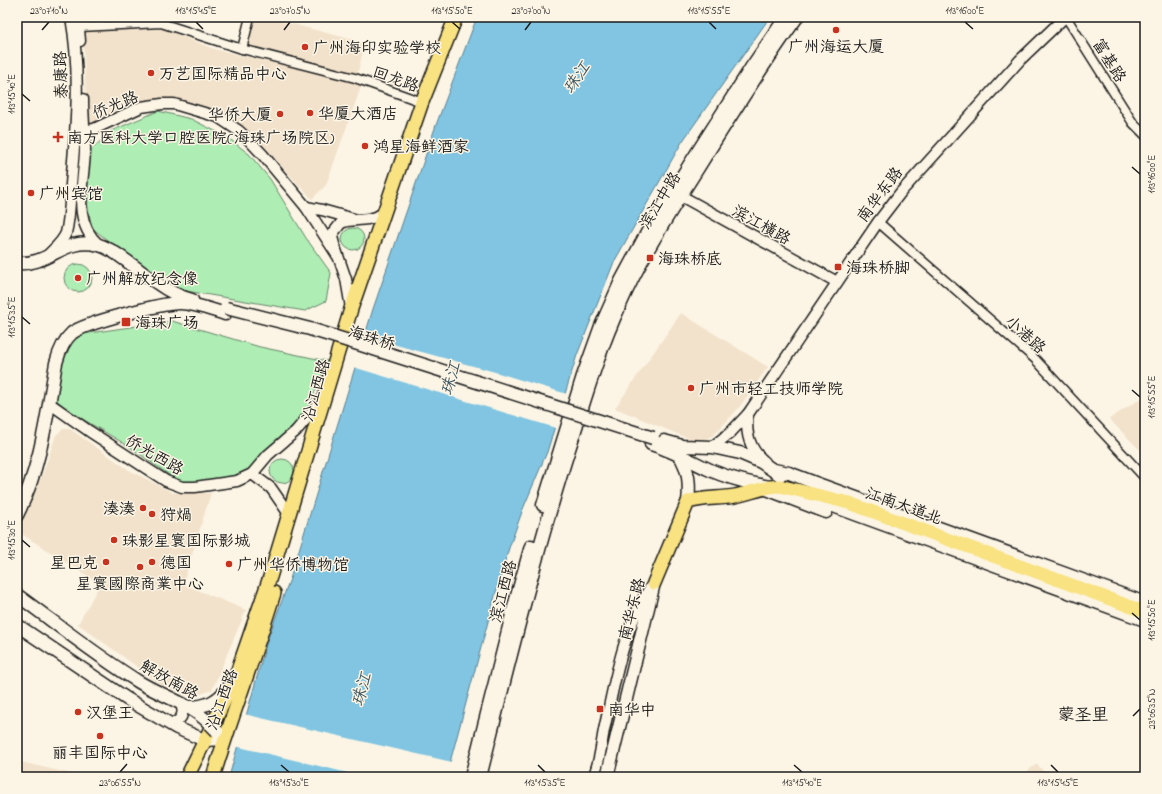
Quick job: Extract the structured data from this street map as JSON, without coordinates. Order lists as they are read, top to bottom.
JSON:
{
  "streets": {
    "main road": [
      "南华东路",
      "滨江中路",
      "海珠桥",
      "沿江西路",
      "江南大道北",
      "滨江西路",
      "解放南路"
    ],
    "street": [
      "富基路",
      "泰康路",
      "回龙路",
      "侨光路",
      "滨江横路",
      "小港路",
      "侨光西路"
    ]
  },
  "crossings": [
    ["富基路", "南华东路"],
    ["泰康路", "回龙路"],
    ["泰康路", "侨光路"],
    ["泰康路", "海珠桥"],
    ["回龙路", "沿江西路"],
    ["南华东路", "滨江横路"],
    ["南华东路", "小港路"],
    ["南华东路", "江南大道北"],
    ["滨江中路", "滨江横路"],
    ["滨江中路", "滨江西路"],
    ["海珠桥", "侨光西路"],
    ["海珠桥", "江南大道北"],
    ["沿江西路", "侨光西路"],
    ["沿江西路", "解放南路"]
  ],
  "districts": ["蒙圣里"],
  "water": ["珠江"],
  "places": {
    "other": [
      "广州海运大厦",
      "广州海印实验学校",
      "万艺国际精品中心",
      "华厦大酒店",
      "华侨大厦",
      "鸿星海鲜酒家",
      "广州宾馆",
      "广州解放纪念像",
      "广州市轻工技师学院",
      "湊湊",
      "狩煱",
      "珠影星寰国际影城",
      "星巴克",
      "德国",
      "广州华侨博物馆",
      "星寰國際商業中心",
      "汉堡王",
      "丽丰国际中心"
    ],
    "health": ["南方医科大学口腔医院(海珠广场院区)"],
    "transit": [
      "海珠桥底",
      "海珠桥脚",
      "海珠广场",
      "南华中"
    ]
  },
  "coordinates": [
    "23°07'10\"N",
    "113°15'45\"E",
    "23°07'05\"N",
    "113°15'50\"E",
    "23°07'00\"N",
    "113°15'55\"E",
    "113°16'00\"E",
    "113°15'40\"E",
    "113°15'35\"E",
    "113°15'30\"E",
    "23°06'35\"N",
    "23°06'55\"N"
  ]
}
